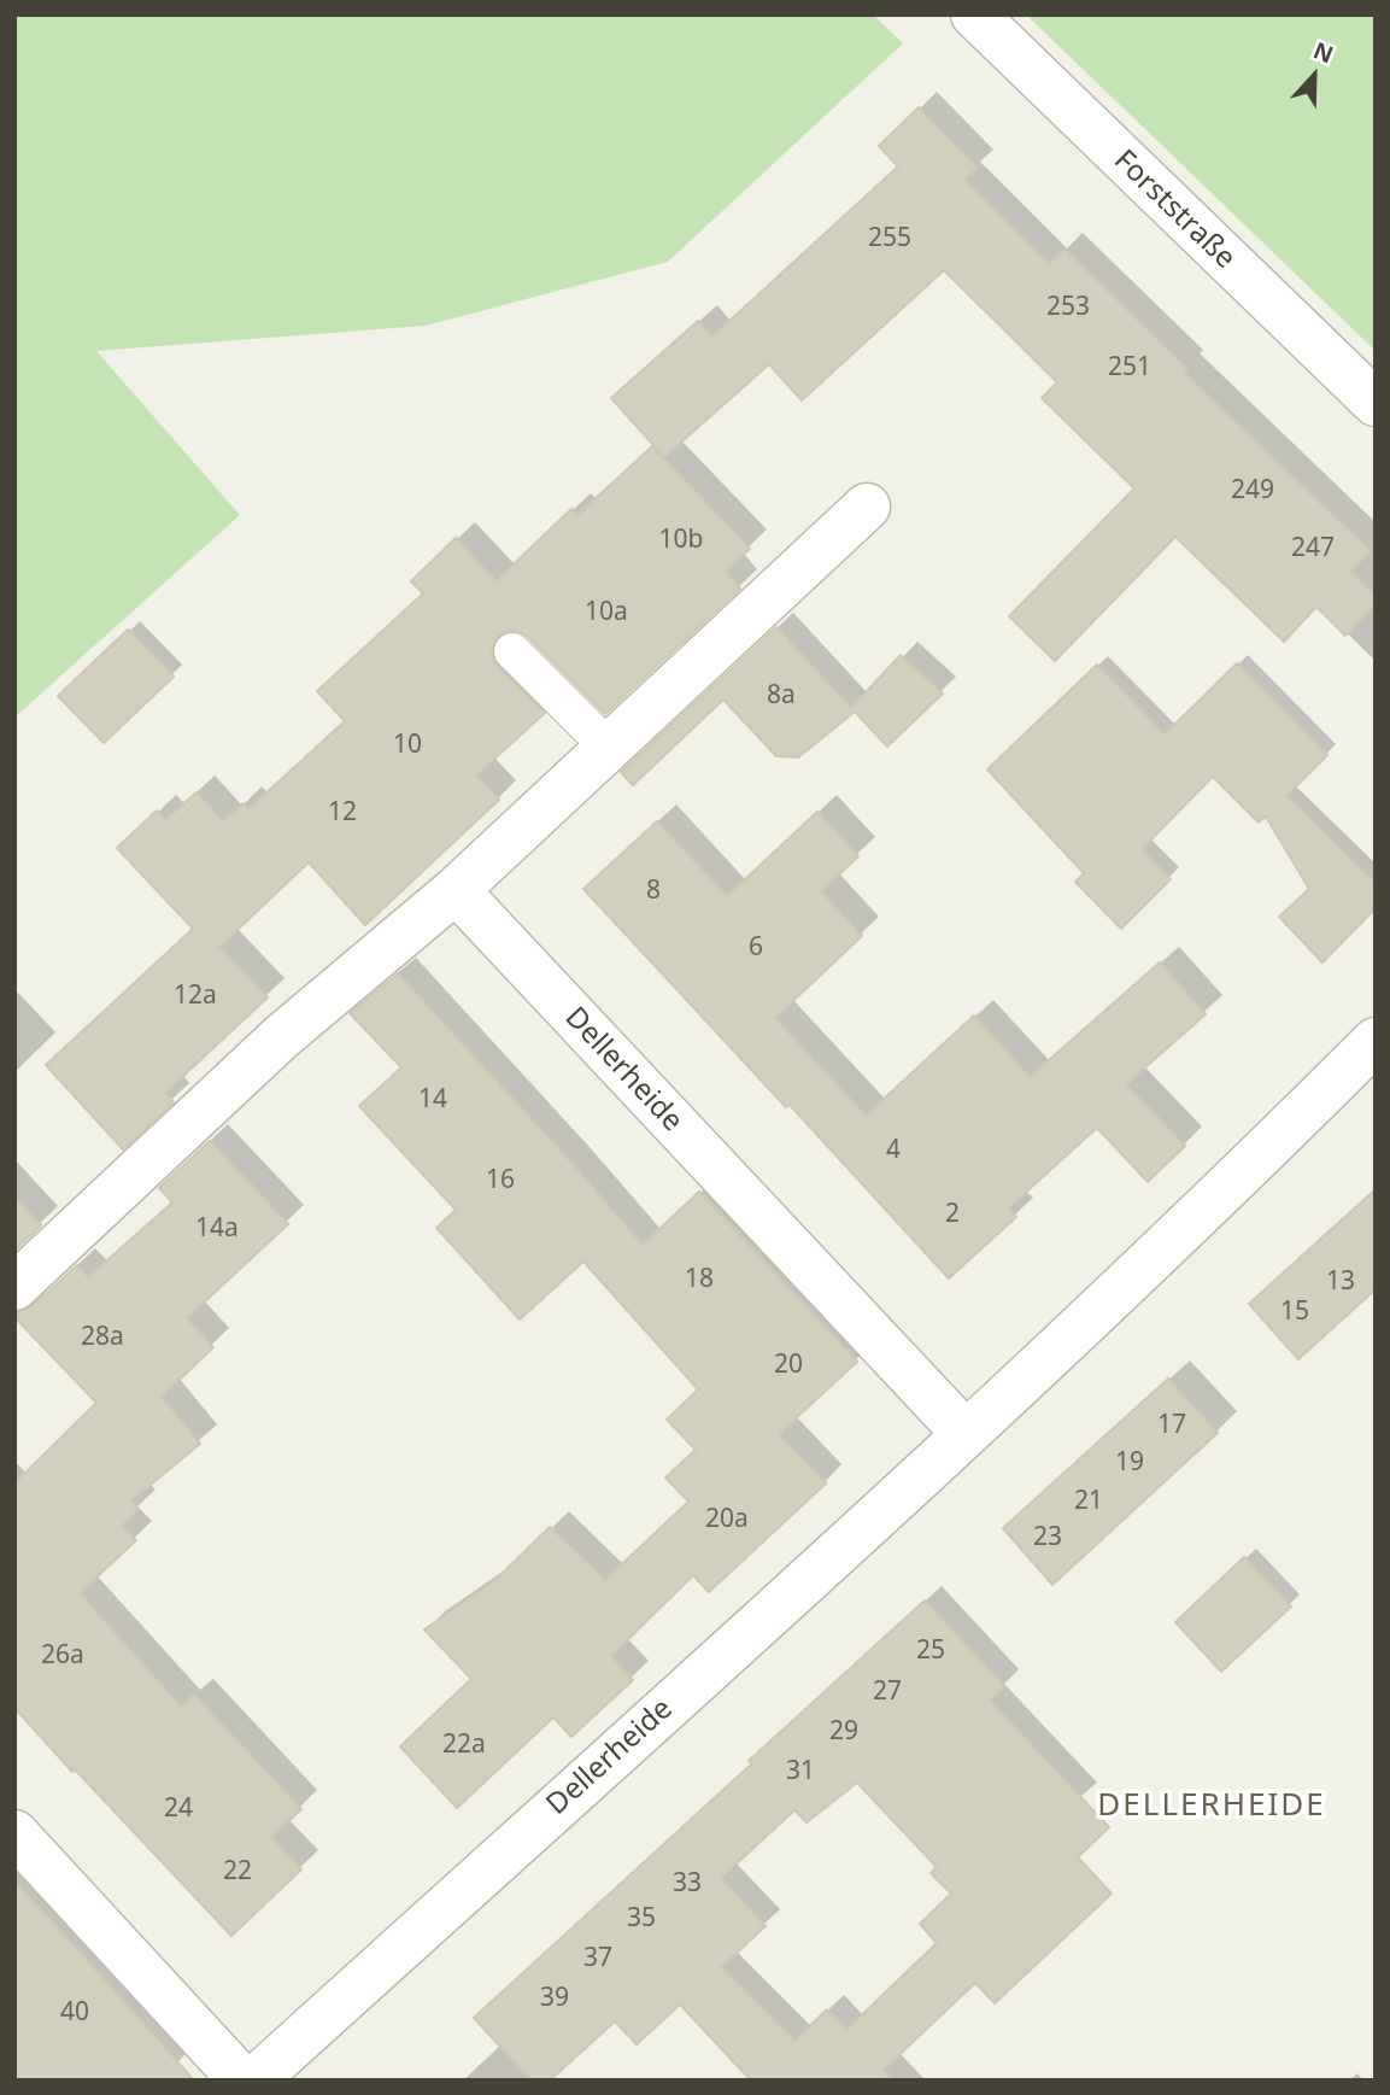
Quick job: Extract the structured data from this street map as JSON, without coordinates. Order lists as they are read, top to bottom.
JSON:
{
  "streets": {
    "street": ["Forststraße", "Dellerheide"]
  },
  "districts": ["DELLERHEIDE"],
  "house_numbers": [
    "255",
    "253",
    "251",
    "249",
    "10b",
    "247",
    "10a",
    "8a",
    "10",
    "12",
    "8",
    "6",
    "12a",
    "14",
    "4",
    "16",
    "2",
    "14a",
    "18",
    "13",
    "15",
    "28a",
    "20",
    "17",
    "19",
    "21",
    "20a",
    "23",
    "25",
    "26a",
    "27",
    "29",
    "22a",
    "31",
    "24",
    "22",
    "33",
    "35",
    "37",
    "39",
    "40"
  ],
  "north": "top"
}
